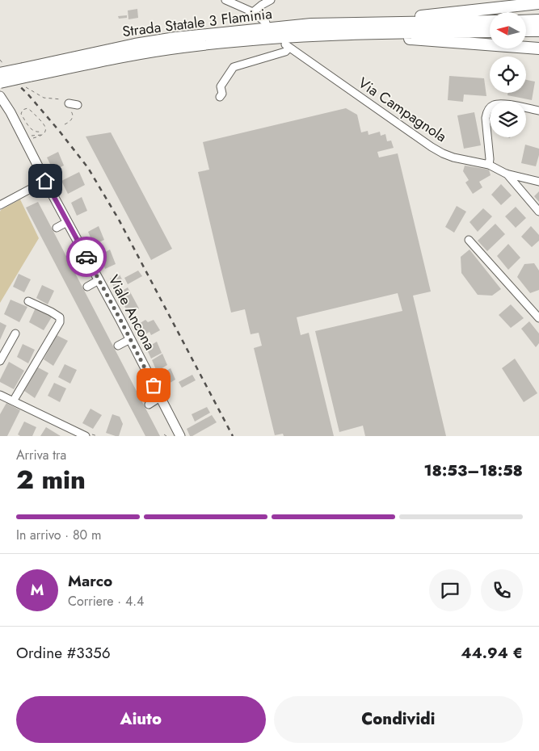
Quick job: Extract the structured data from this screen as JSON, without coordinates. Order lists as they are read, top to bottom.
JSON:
{
  "streets": {
    "highway": ["Strada Statale 3 Flaminia"],
    "main road": ["Viale Ancona"],
    "street": ["Via Campagnola"]
  },
  "north": "left",
  "page": {
    "heading": ["2 min", "Arriva tra", "18:53–18:58"],
    "panel": [
      "Marco",
      "Corriere · 4.4",
      "Ordine #3356",
      "44.94 €"
    ],
    "bar": "In arrivo · 80 m",
    "round": "M",
    "buttons": ["Aiuto", "Condividi"]
  }
}
